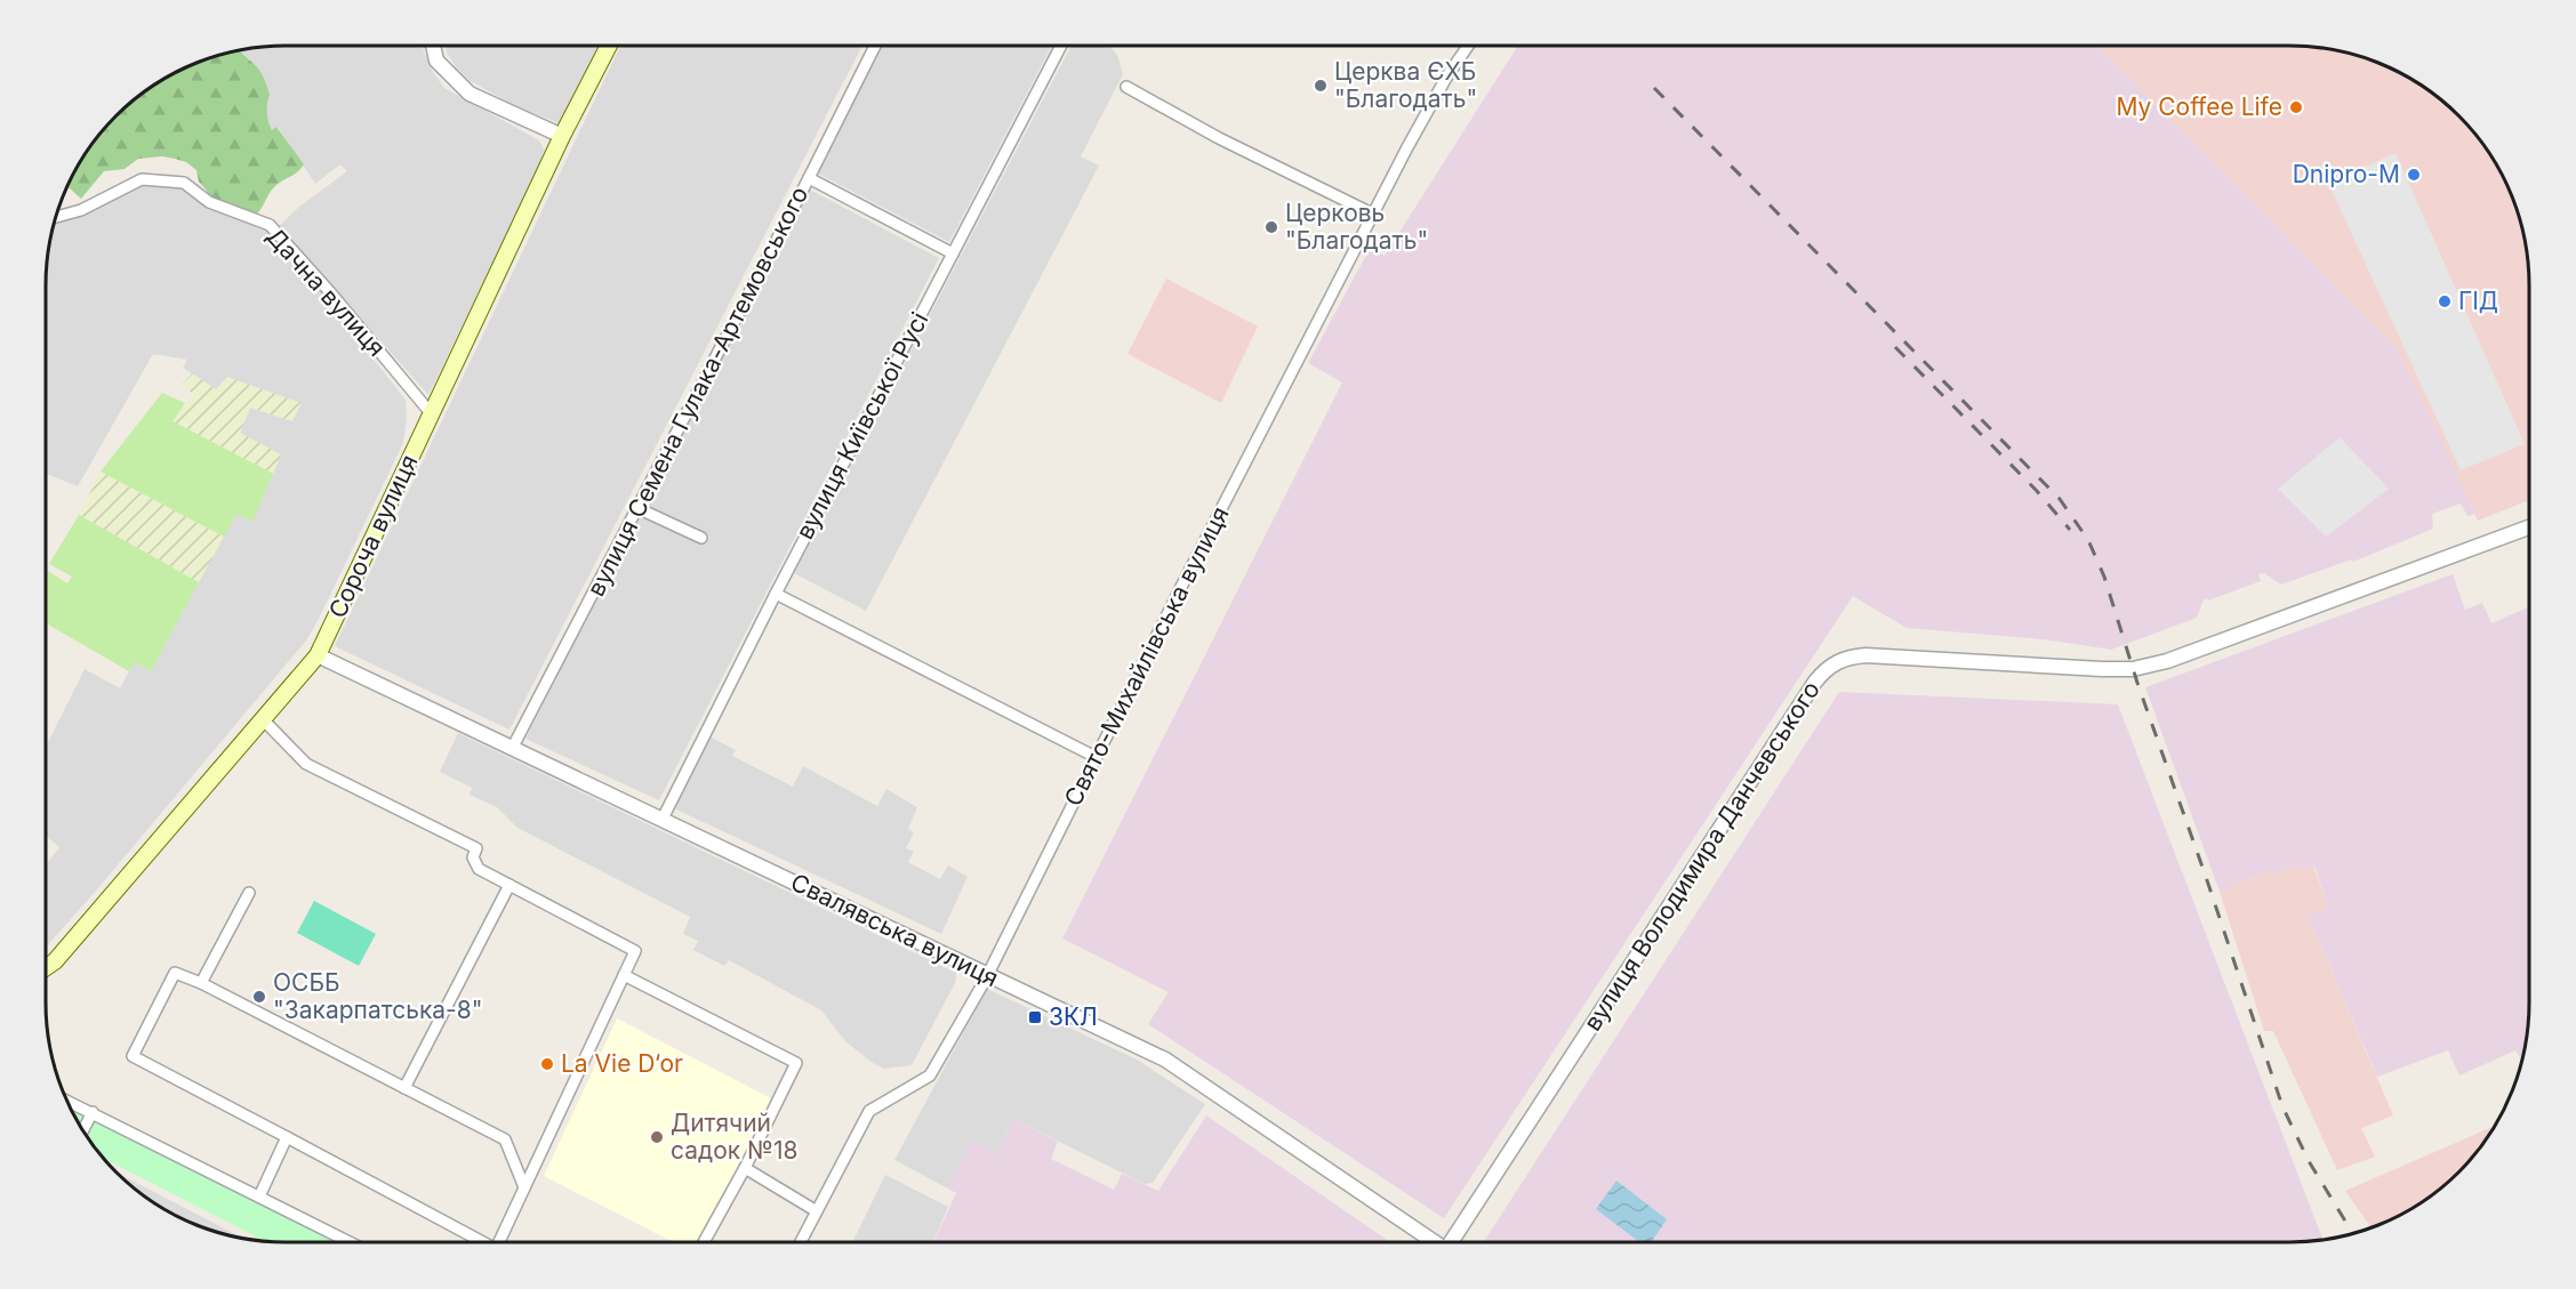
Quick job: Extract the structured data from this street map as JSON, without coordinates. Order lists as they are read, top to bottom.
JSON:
{
  "streets": {
    "main road": ["Сороча вулиця"],
    "street": [
      "Дачна вулиця",
      "вулиця Семена Гулака-Артемовського",
      "вулиця Київської Русі",
      "Свято-Михайлівська вулиця",
      "вулиця Володимира Данчевського",
      "Свалявська вулиця"
    ]
  },
  "crossings": [
    ["Дачна вулиця", "Сороча вулиця"],
    ["вулиця Семена Гулака-Артемовського", "Свалявська вулиця"],
    ["вулиця Київської Русі", "Свалявська вулиця"],
    ["Сороча вулиця", "Свалявська вулиця"],
    ["Свято-Михайлівська вулиця", "Свалявська вулиця"]
  ],
  "places": {
    "other": [
      "Церква ЄХБ \"Благодать\"",
      "My Coffee Life",
      "Dnipro-M",
      "Церковь \"Благодать\"",
      "ГІД",
      "ОСББ \"Закарпатська-8\"",
      "La Vie D‘or",
      "Дитячий садок №18"
    ],
    "transit": ["ЗКЛ"]
  }
}
